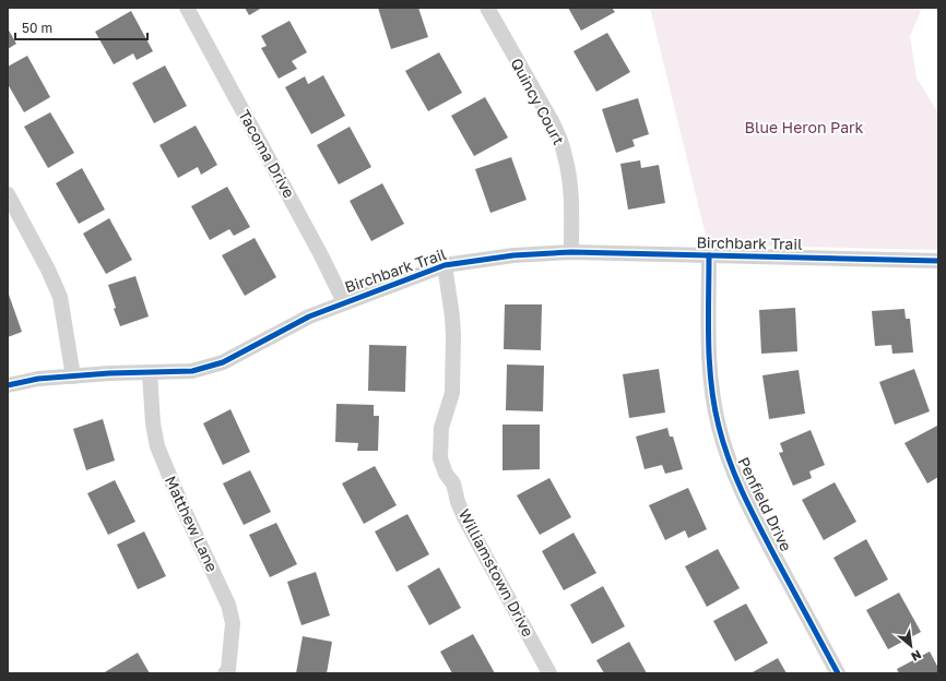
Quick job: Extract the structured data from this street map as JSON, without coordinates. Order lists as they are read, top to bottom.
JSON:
{
  "streets": {
    "street": [
      "Quincy Court",
      "Tacoma Drive",
      "Birchbark Trail",
      "Penfield Drive",
      "Matthew Lane",
      "Williamstown Drive"
    ]
  },
  "crossings": [
    ["Quincy Court", "Birchbark Trail"],
    ["Tacoma Drive", "Birchbark Trail"],
    ["Birchbark Trail", "Penfield Drive"],
    ["Birchbark Trail", "Matthew Lane"],
    ["Birchbark Trail", "Williamstown Drive"]
  ],
  "parks": ["Blue Heron Park"],
  "scale_bar": "50 m",
  "north": "bottom right"
}
